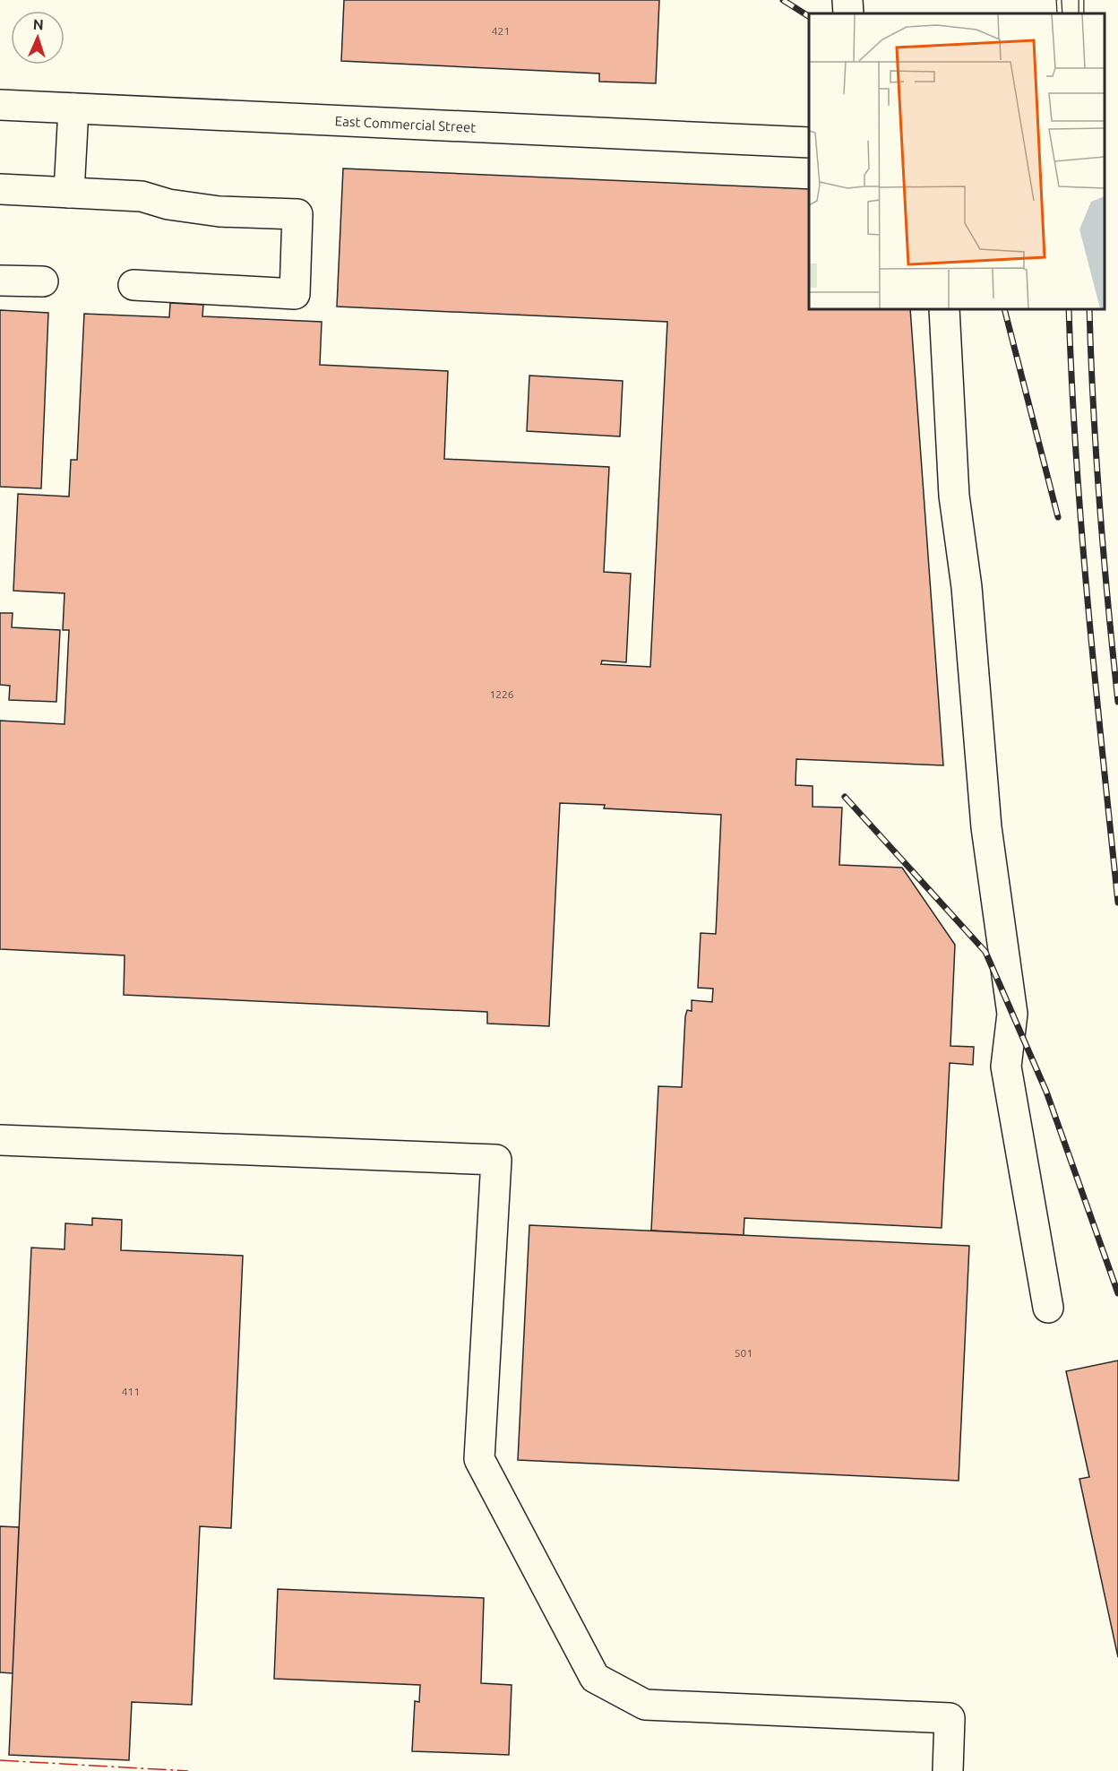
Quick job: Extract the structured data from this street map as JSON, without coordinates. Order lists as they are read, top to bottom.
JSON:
{
  "streets": {
    "street": ["East Commercial Street"]
  },
  "house_numbers": [
    "421",
    "1226",
    "501",
    "411"
  ],
  "north": "top"
}
